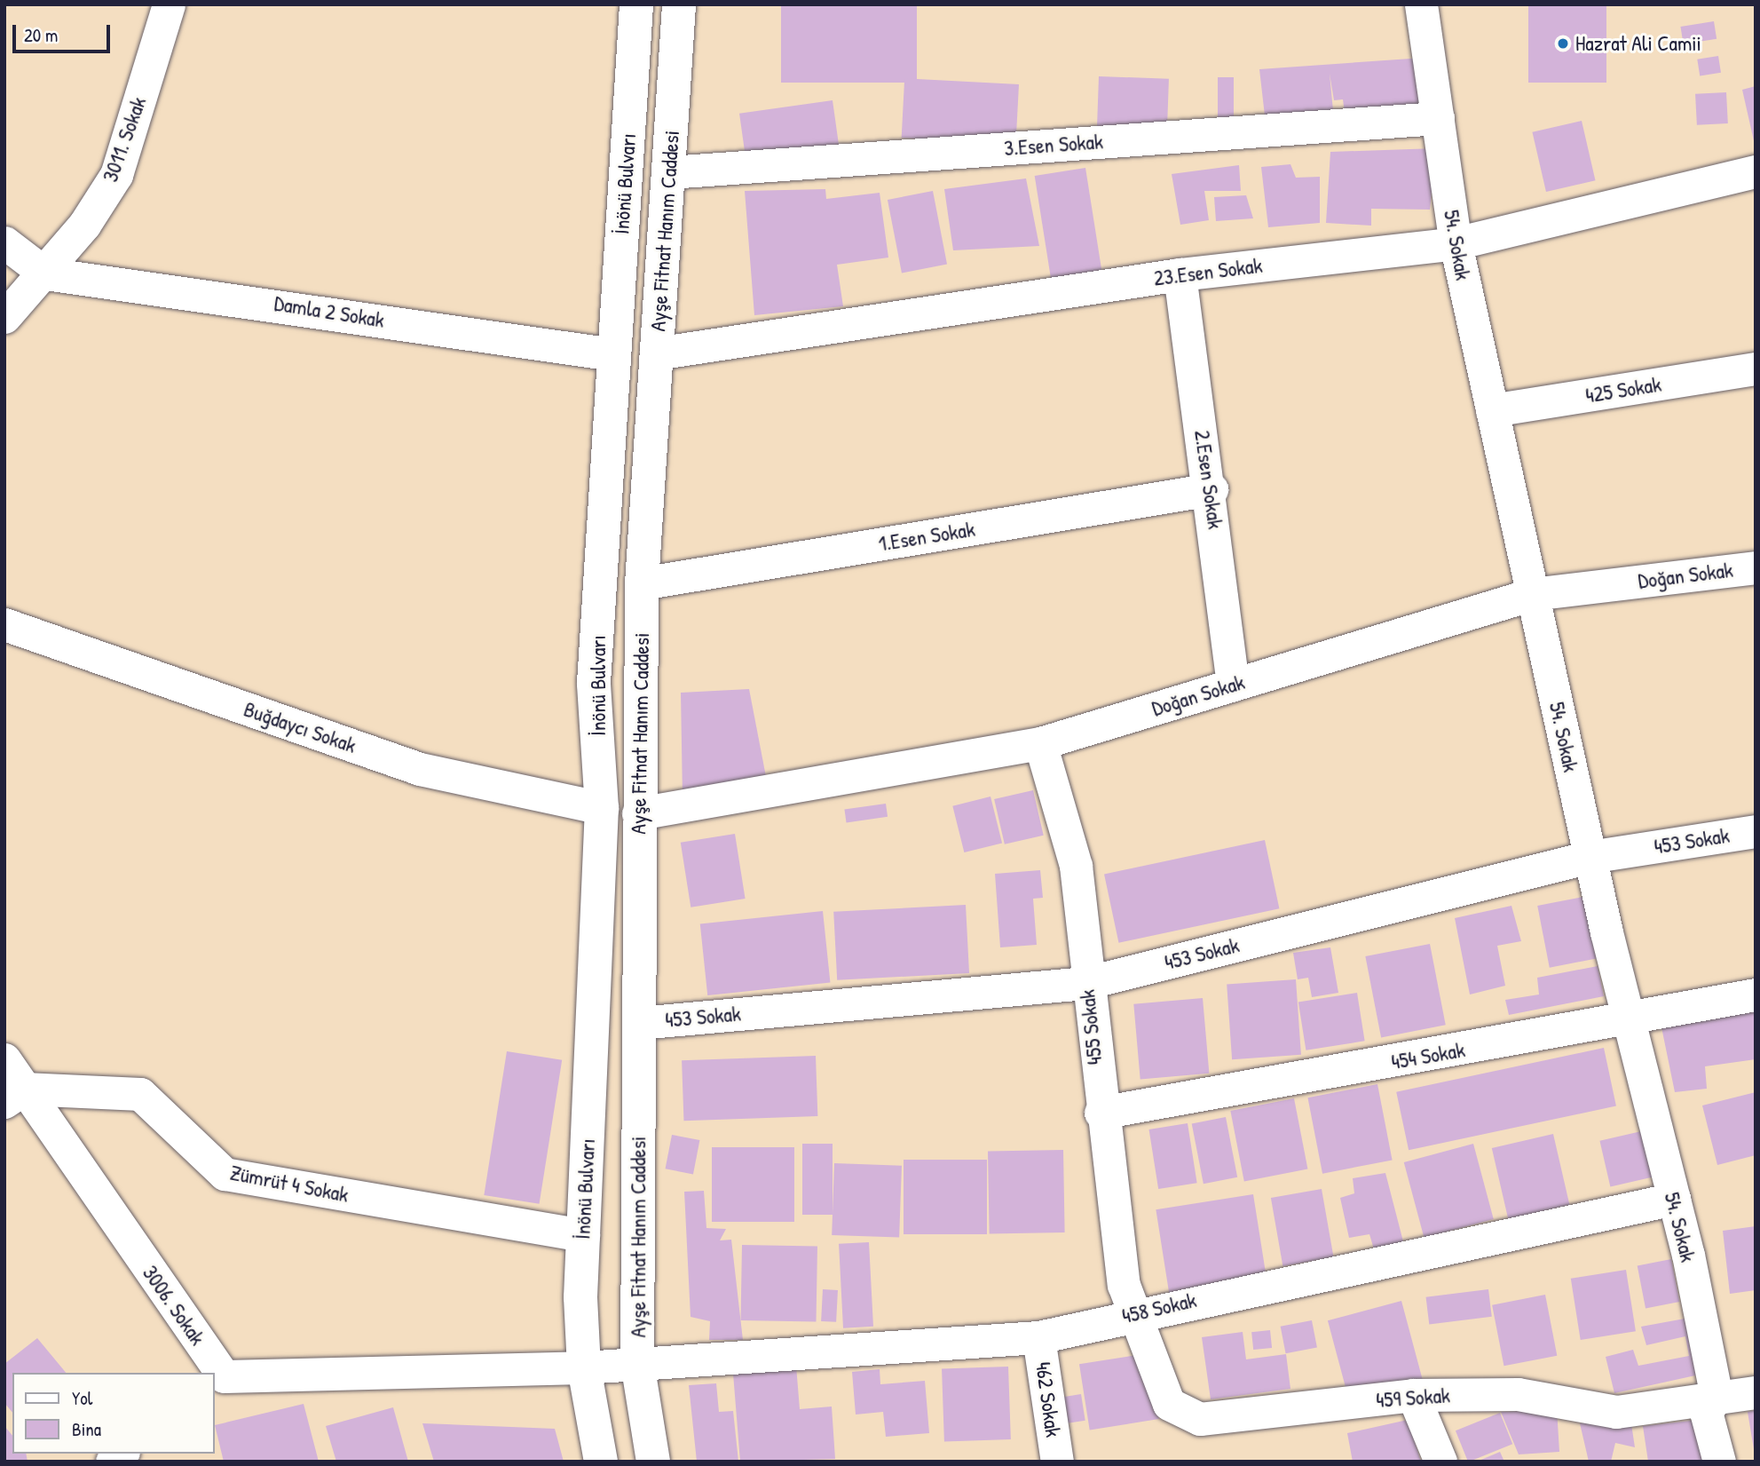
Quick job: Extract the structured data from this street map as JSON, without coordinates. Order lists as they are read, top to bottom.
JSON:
{
  "streets": {
    "main road": ["İnönü Bulvarı", "Ayşe Fitnat Hanım Caddesi"],
    "street": [
      "3011. Sokak",
      "3.Esen Sokak",
      "54. Sokak",
      "23.Esen Sokak",
      "Damla 2 Sokak",
      "425 Sokak",
      "2.Esen Sokak",
      "1.Esen Sokak",
      "Doğan Sokak",
      "Buğdaycı Sokak",
      "453 Sokak",
      "455 Sokak",
      "454 Sokak",
      "Zümrüt 4 Sokak",
      "3006. Sokak",
      "458 Sokak",
      "459 Sokak",
      "462 Sokak"
    ]
  },
  "crossings": [
    ["3011. Sokak", "Damla 2 Sokak"],
    ["3.Esen Sokak", "Ayşe Fitnat Hanım Caddesi"],
    ["3.Esen Sokak", "54. Sokak"],
    ["İnönü Bulvarı", "Damla 2 Sokak"],
    ["İnönü Bulvarı", "Buğdaycı Sokak"],
    ["İnönü Bulvarı", "Zümrüt 4 Sokak"],
    ["İnönü Bulvarı", "3006. Sokak"],
    ["Ayşe Fitnat Hanım Caddesi", "23.Esen Sokak"],
    ["Ayşe Fitnat Hanım Caddesi", "1.Esen Sokak"],
    ["Ayşe Fitnat Hanım Caddesi", "Doğan Sokak"],
    ["Ayşe Fitnat Hanım Caddesi", "453 Sokak"],
    ["Ayşe Fitnat Hanım Caddesi", "3006. Sokak"],
    ["Ayşe Fitnat Hanım Caddesi", "458 Sokak"],
    ["54. Sokak", "23.Esen Sokak"],
    ["54. Sokak", "425 Sokak"],
    ["54. Sokak", "Doğan Sokak"],
    ["54. Sokak", "453 Sokak"],
    ["54. Sokak", "454 Sokak"],
    ["54. Sokak", "458 Sokak"],
    ["54. Sokak", "459 Sokak"],
    ["23.Esen Sokak", "2.Esen Sokak"],
    ["2.Esen Sokak", "1.Esen Sokak"],
    ["2.Esen Sokak", "Doğan Sokak"],
    ["Doğan Sokak", "455 Sokak"],
    ["453 Sokak", "455 Sokak"],
    ["455 Sokak", "454 Sokak"],
    ["455 Sokak", "458 Sokak"],
    ["455 Sokak", "459 Sokak"],
    ["Zümrüt 4 Sokak", "3006. Sokak"],
    ["3006. Sokak", "458 Sokak"],
    ["458 Sokak", "459 Sokak"],
    ["458 Sokak", "462 Sokak"]
  ],
  "places": ["Hazrat Ali Camii"],
  "legend": ["Yol", "Bina"],
  "scale_bar": "20 m"
}
